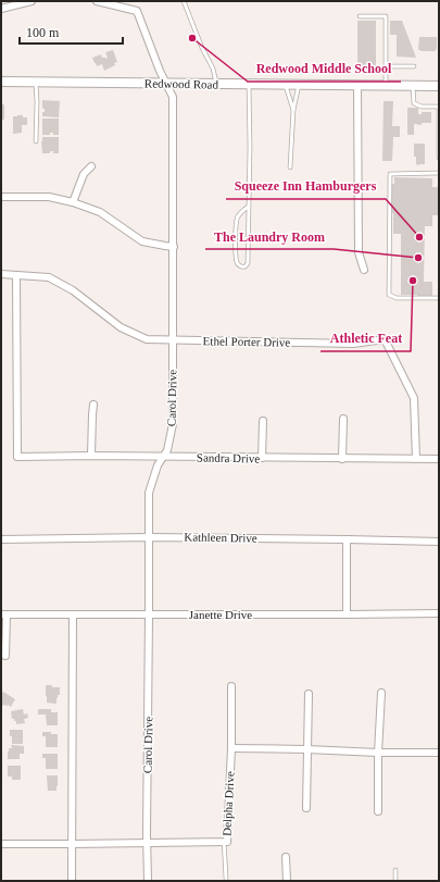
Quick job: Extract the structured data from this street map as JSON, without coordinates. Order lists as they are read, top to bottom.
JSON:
{
  "streets": {
    "main road": ["Redwood Road"],
    "street": [
      "Ethel Porter Drive",
      "Carol Drive",
      "Sandra Drive",
      "Kathleen Drive",
      "Janette Drive",
      "Delpha Drive"
    ]
  },
  "crossings": [
    ["Redwood Road", "Carol Drive"],
    ["Ethel Porter Drive", "Carol Drive"],
    ["Ethel Porter Drive", "Sandra Drive"],
    ["Carol Drive", "Sandra Drive"],
    ["Carol Drive", "Kathleen Drive"],
    ["Carol Drive", "Janette Drive"],
    ["Carol Drive", "Delpha Drive"]
  ],
  "places": [
    "Redwood Middle School",
    "Squeeze Inn Hamburgers",
    "The Laundry Room",
    "Athletic Feat"
  ],
  "scale_bar": "100 m"
}
